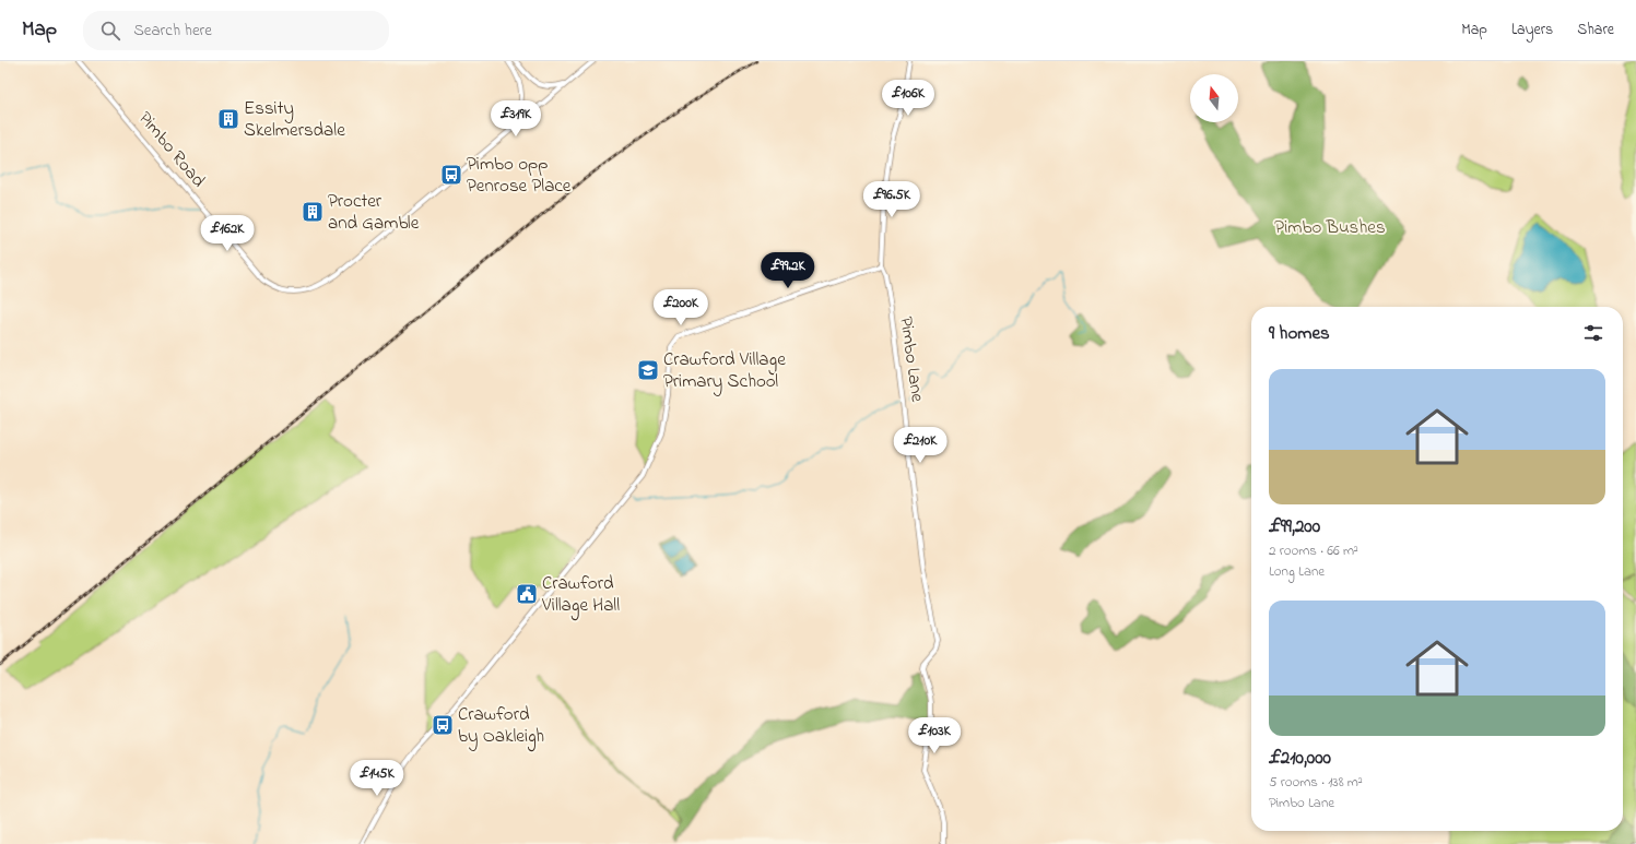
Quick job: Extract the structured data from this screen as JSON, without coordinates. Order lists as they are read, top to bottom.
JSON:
{
  "streets": {
    "street": ["Pimbo Road", "Pimbo Lane"]
  },
  "parks": ["Pimbo Bushes"],
  "places": {
    "building": ["Essity Skelmersdale", "Procter and Gamble"],
    "bus stop": ["Pimbo opp Penrose Place", "Crawford by Oakleigh"],
    "school or university": ["Crawford Village Primary School"],
    "public building": ["Crawford Village Hall"]
  },
  "north": "top",
  "page": {
    "header": "Map",
    "search": "Search here",
    "nav": ["Map", "Layers", "Share"],
    "price": [
      "£106K",
      "£319K",
      "£96.5K",
      "£162K",
      "£99.2K",
      "£200K",
      "£210K",
      "£103K",
      "£145K"
    ],
    "heading": "9 homes",
    "list": [
      {
        "name": "£99,200",
        "note": "2 rooms · 66 m² · Long Lane"
      },
      {
        "name": "£210,000",
        "note": "5 rooms · 138 m² · Pimbo Lane"
      }
    ]
  }
}
